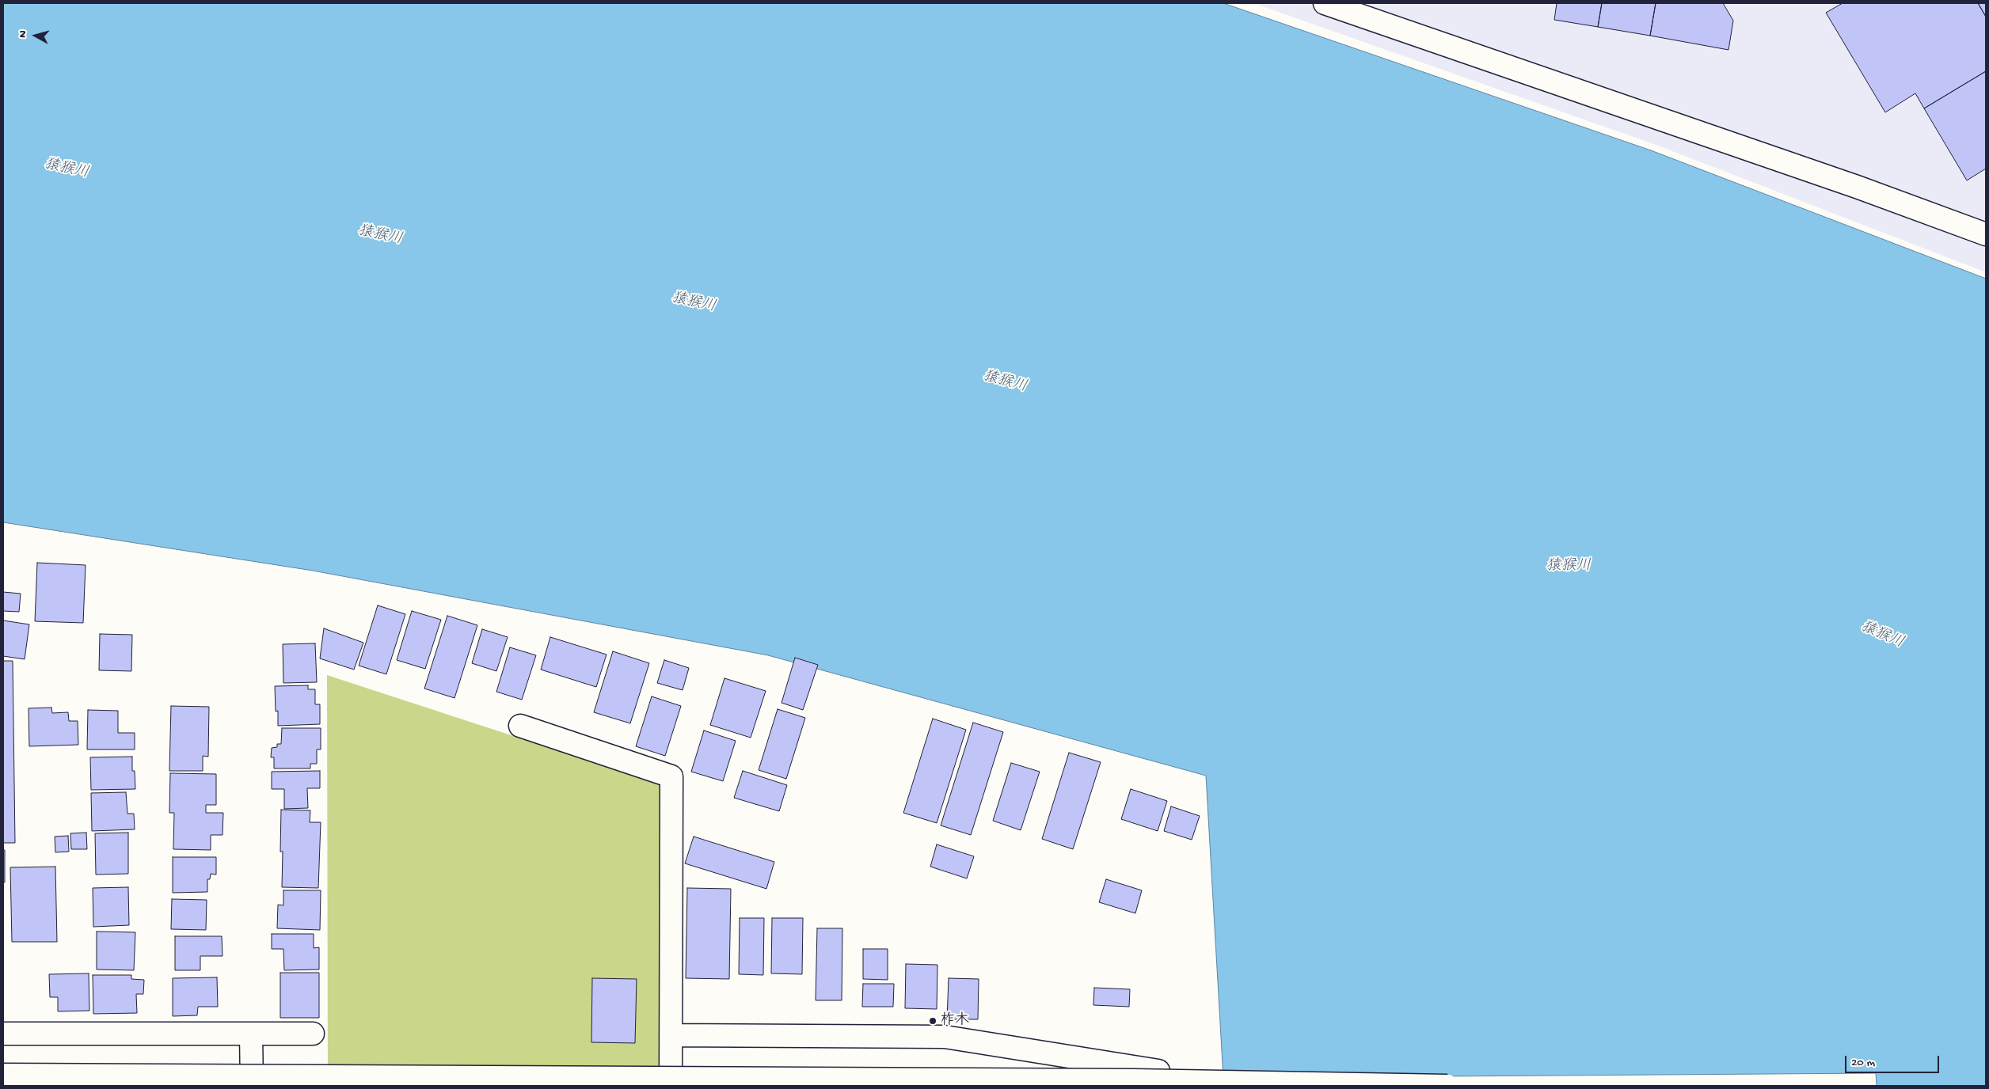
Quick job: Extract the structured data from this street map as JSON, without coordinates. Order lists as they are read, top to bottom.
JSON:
{
  "water": ["猿猴川"],
  "places": ["柞木"],
  "scale_bar": "20 m",
  "north": "left"
}
